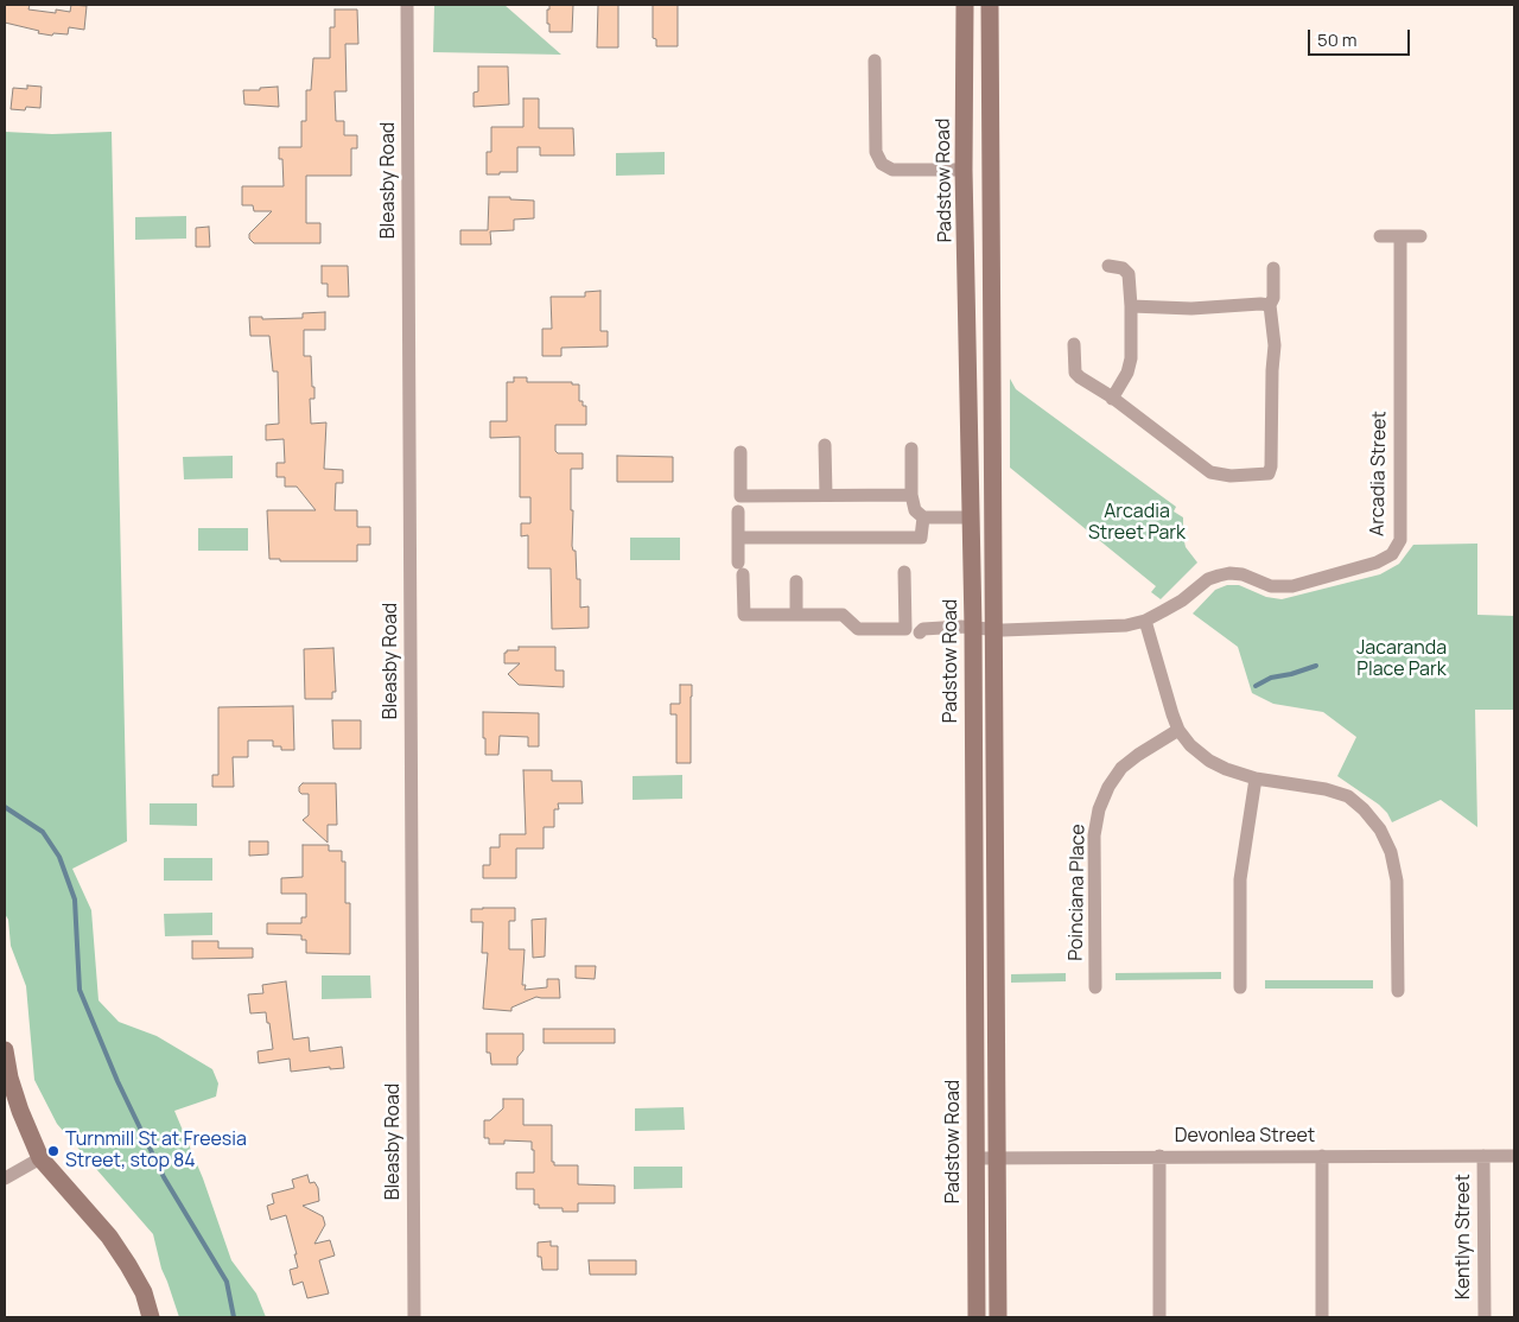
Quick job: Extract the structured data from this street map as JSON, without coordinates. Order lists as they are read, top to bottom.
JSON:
{
  "streets": {
    "main road": ["Padstow Road"],
    "street": [
      "Bleasby Road",
      "Arcadia Street",
      "Poinciana Place",
      "Devonlea Street",
      "Kentlyn Street"
    ]
  },
  "crossings": [
    ["Padstow Road", "Arcadia Street"],
    ["Padstow Road", "Devonlea Street"],
    ["Devonlea Street", "Kentlyn Street"]
  ],
  "parks": ["Arcadia Street Park", "Jacaranda Place Park"],
  "places": ["Turnmill St at Freesia Street, stop 84"],
  "scale_bar": "50 m"
}
